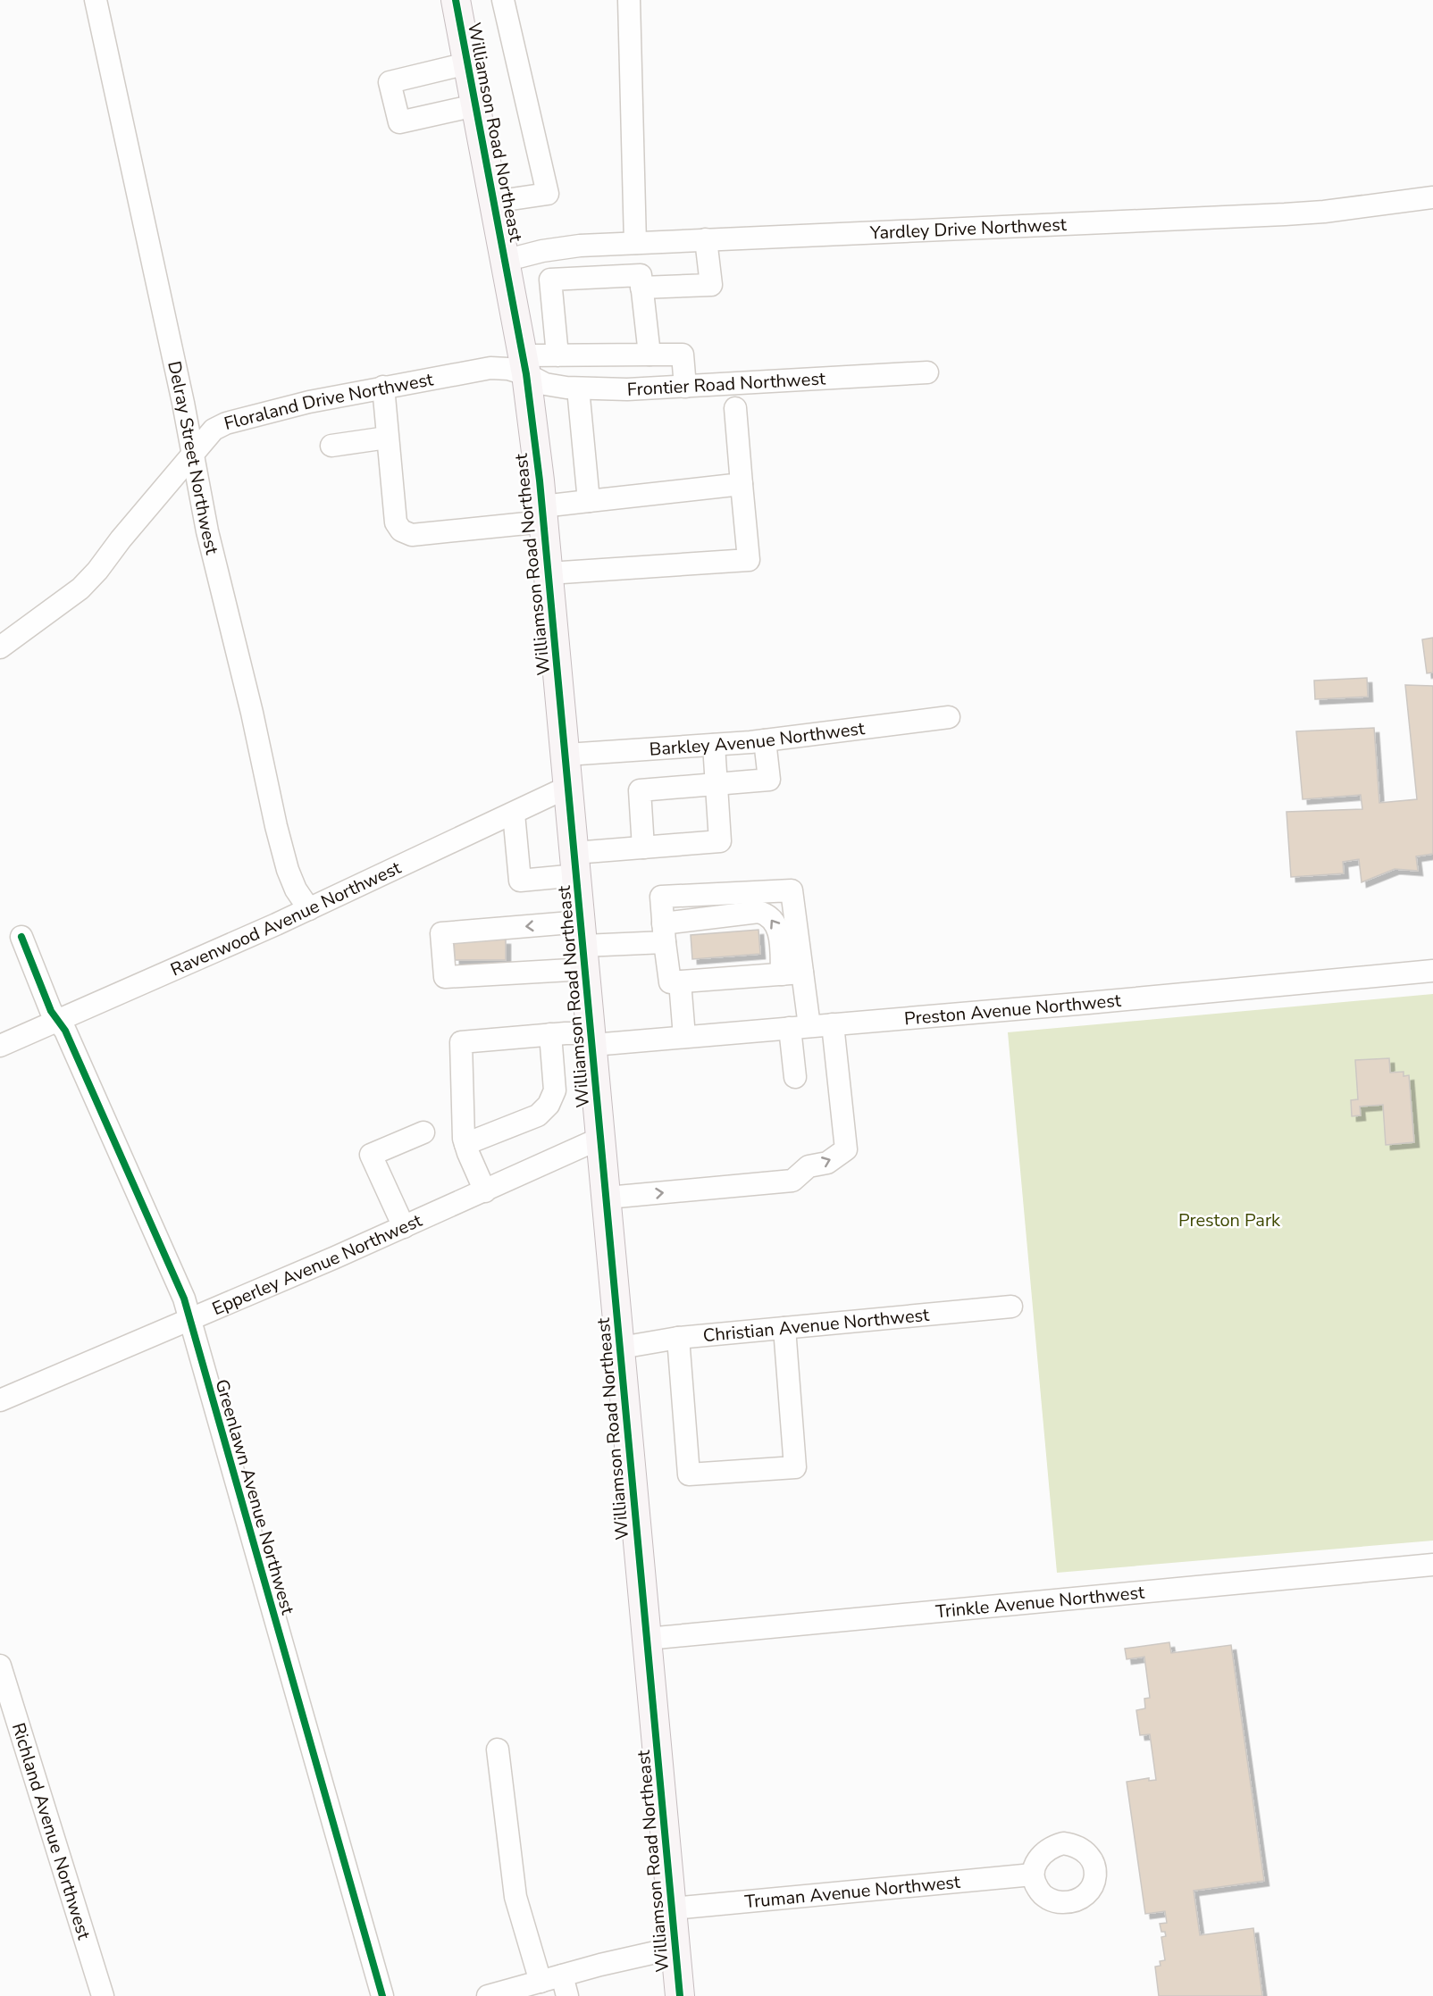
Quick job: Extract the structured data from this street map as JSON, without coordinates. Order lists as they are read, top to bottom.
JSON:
{
  "streets": {
    "main road": ["Williamson Road Northeast"],
    "street": [
      "Yardley Drive Northwest",
      "Frontier Road Northwest",
      "Floraland Drive Northwest",
      "Delray Street Northwest",
      "Barkley Avenue Northwest",
      "Ravenwood Avenue Northwest",
      "Preston Avenue Northwest",
      "Epperley Avenue Northwest",
      "Christian Avenue Northwest",
      "Greenlawn Avenue Northwest",
      "Trinkle Avenue Northwest",
      "Richland Avenue Northwest",
      "Truman Avenue Northwest"
    ]
  },
  "crossings": [
    ["Williamson Road Northeast", "Yardley Drive Northwest"],
    ["Williamson Road Northeast", "Frontier Road Northwest"],
    ["Williamson Road Northeast", "Floraland Drive Northwest"],
    ["Williamson Road Northeast", "Barkley Avenue Northwest"],
    ["Williamson Road Northeast", "Ravenwood Avenue Northwest"],
    ["Williamson Road Northeast", "Preston Avenue Northwest"],
    ["Williamson Road Northeast", "Epperley Avenue Northwest"],
    ["Williamson Road Northeast", "Christian Avenue Northwest"],
    ["Williamson Road Northeast", "Trinkle Avenue Northwest"],
    ["Williamson Road Northeast", "Truman Avenue Northwest"],
    ["Frontier Road Northwest", "Floraland Drive Northwest"],
    ["Floraland Drive Northwest", "Delray Street Northwest"],
    ["Delray Street Northwest", "Ravenwood Avenue Northwest"],
    ["Ravenwood Avenue Northwest", "Greenlawn Avenue Northwest"],
    ["Epperley Avenue Northwest", "Greenlawn Avenue Northwest"]
  ],
  "parks": ["Preston Park"]
}
